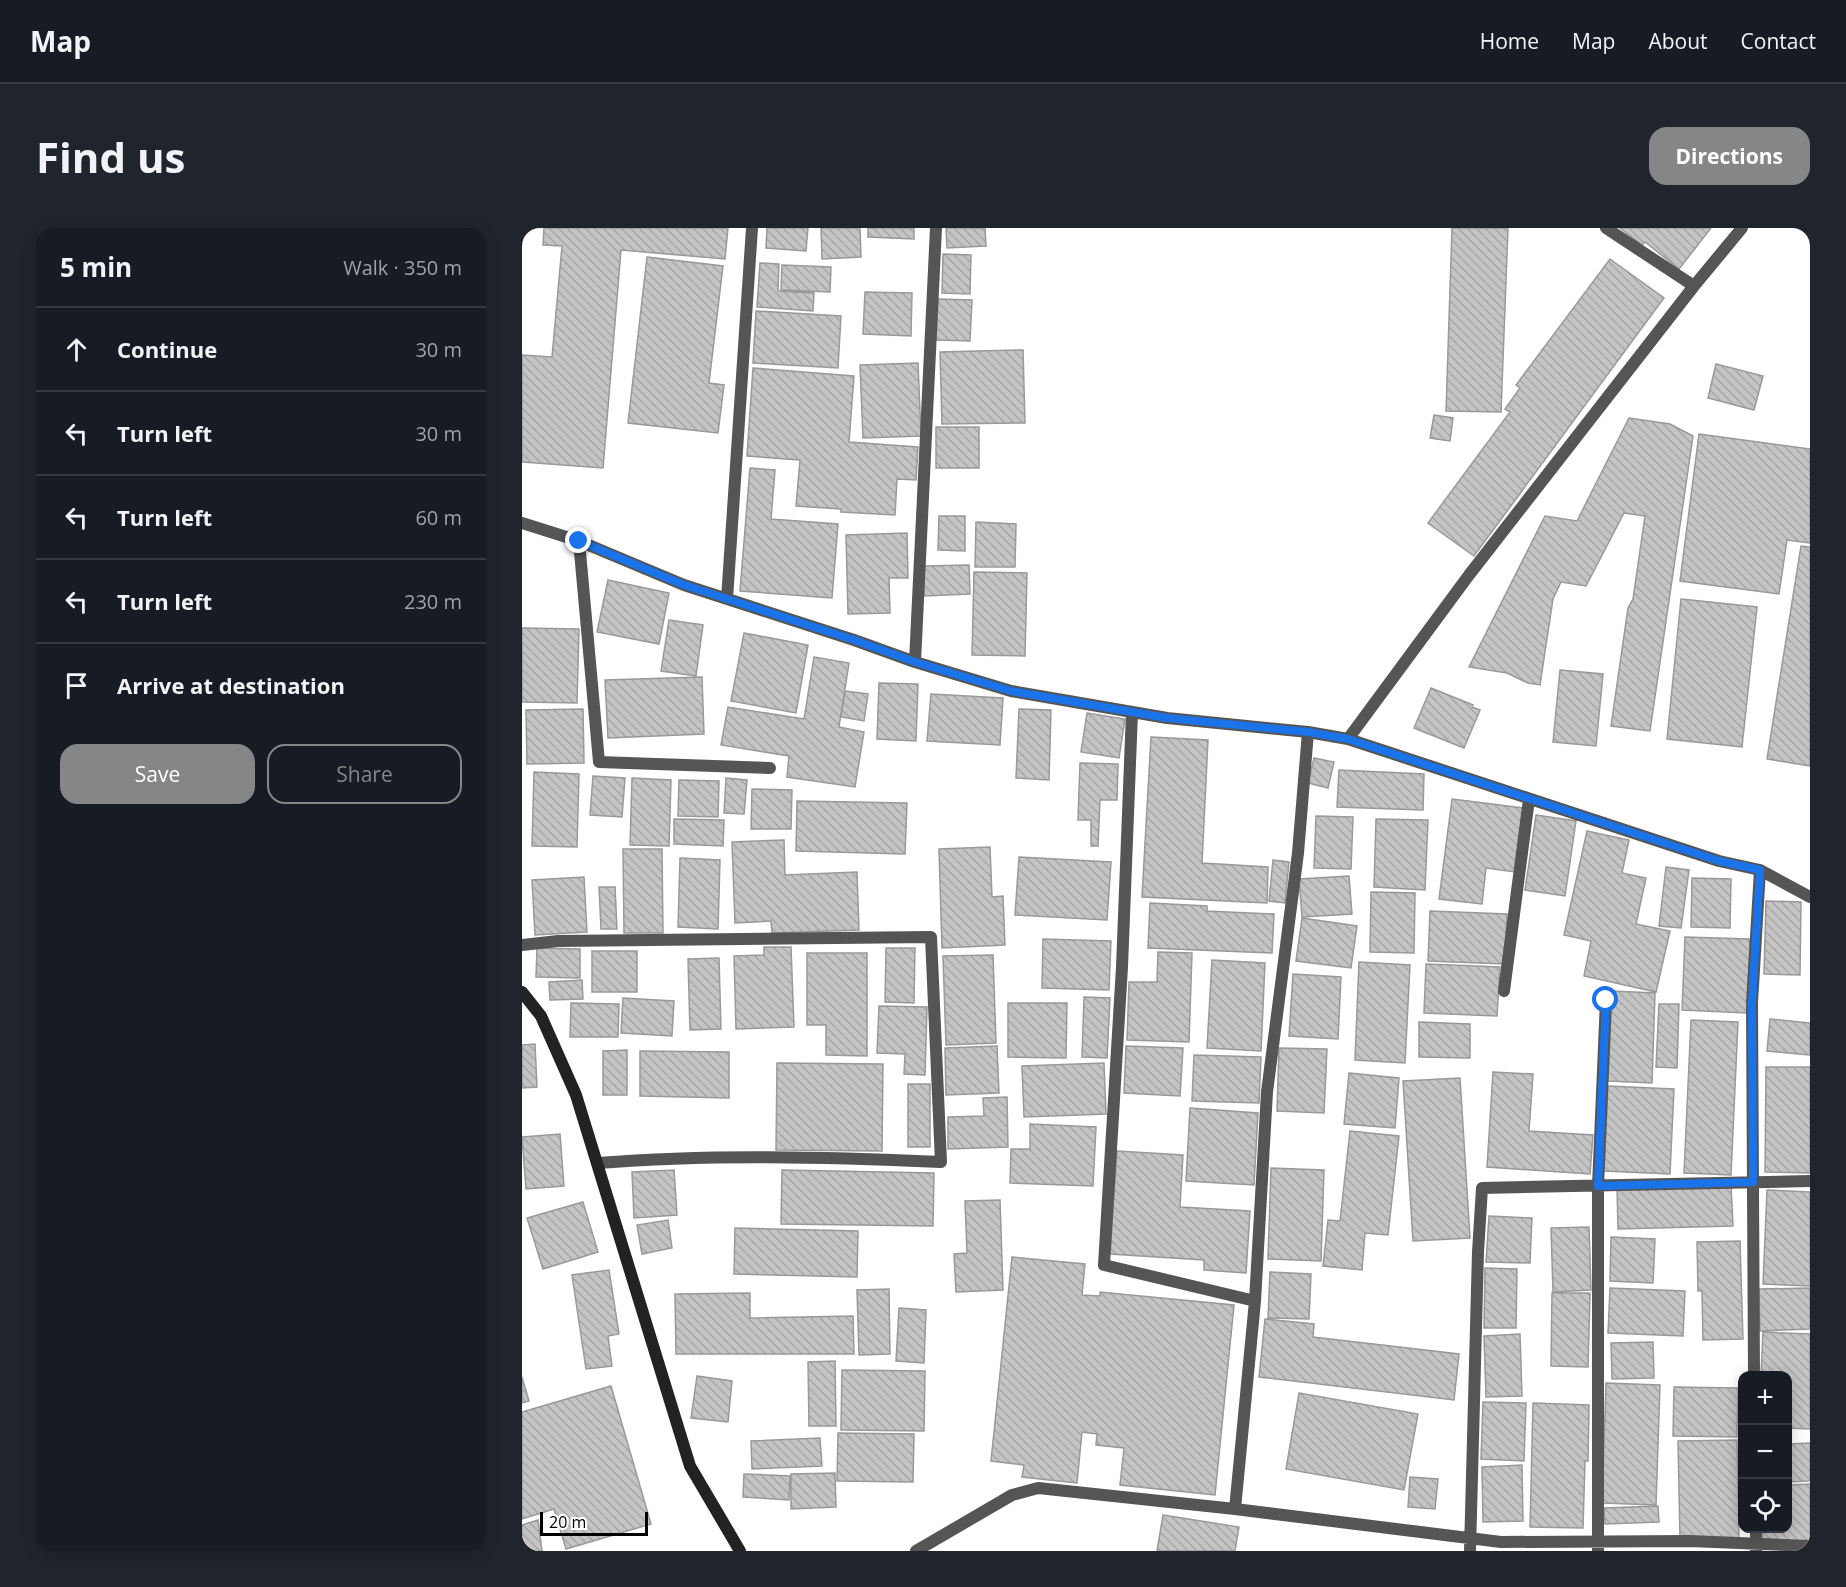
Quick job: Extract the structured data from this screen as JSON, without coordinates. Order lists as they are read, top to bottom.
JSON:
{
  "scale_bar": "20 m",
  "page": {
    "header": "Map",
    "nav": [
      "Home",
      "Map",
      "About",
      "Contact"
    ],
    "buttons": [
      "Directions",
      ["Save", "Share"]
    ],
    "title": "Find us",
    "heading": ["5 min", "Walk · 350 m"],
    "list": [
      ["Continue", "30 m"],
      ["Turn left", "30 m"],
      ["Turn left", "60 m"],
      ["Turn left", "230 m"],
      "Arrive at destination"
    ],
    "map_buttons": ["+", "−"],
    "scale": "20 m"
  }
}
